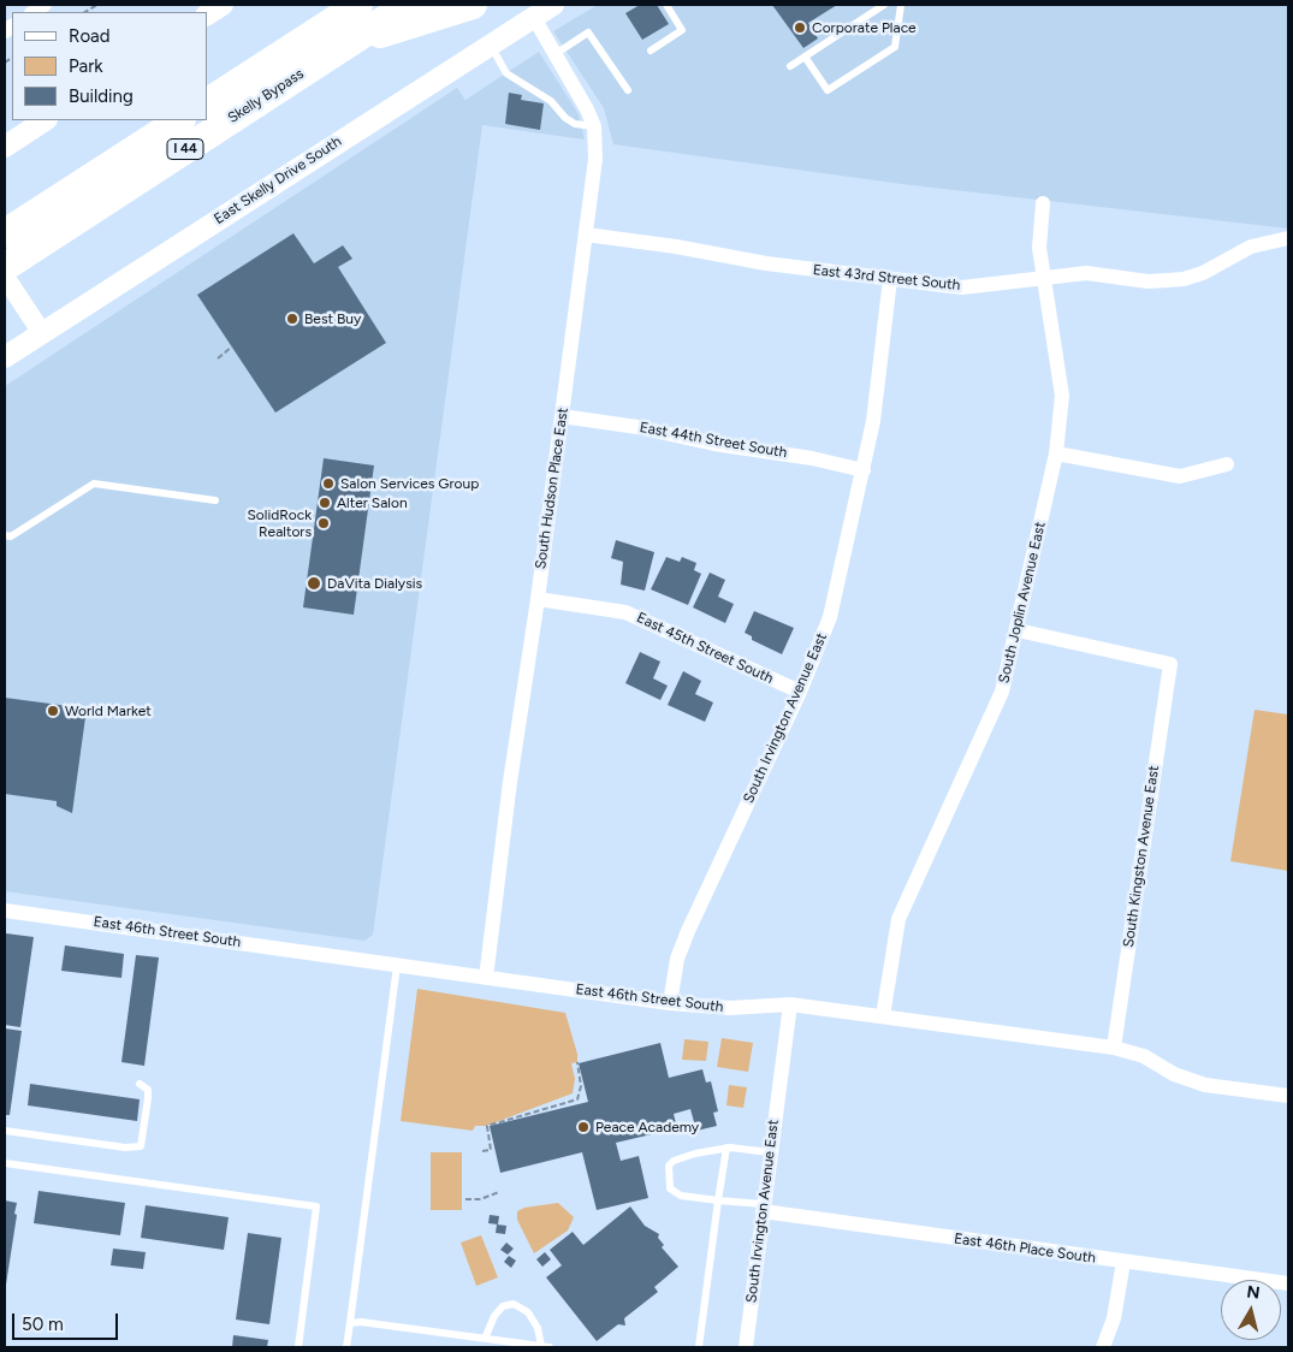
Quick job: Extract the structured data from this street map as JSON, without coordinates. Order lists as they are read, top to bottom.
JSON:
{
  "streets": {
    "highway": ["Skelly Bypass", "I 44"],
    "main road": ["East Skelly Drive South"],
    "street": [
      "East 43rd Street South",
      "East 44th Street South",
      "South Hudson Place East",
      "South Joplin Avenue East",
      "East 45th Street South",
      "South Irvington Avenue East",
      "South Kingston Avenue East",
      "East 46th Street South",
      "East 46th Place South"
    ]
  },
  "crossings": [
    ["East Skelly Drive South", "South Hudson Place East"],
    ["East 43rd Street South", "South Hudson Place East"],
    ["East 43rd Street South", "South Joplin Avenue East"],
    ["East 43rd Street South", "South Irvington Avenue East"],
    ["East 44th Street South", "South Hudson Place East"],
    ["East 44th Street South", "South Irvington Avenue East"],
    ["South Hudson Place East", "East 45th Street South"],
    ["South Hudson Place East", "East 46th Street South"],
    ["South Joplin Avenue East", "South Kingston Avenue East"],
    ["South Joplin Avenue East", "East 46th Street South"],
    ["East 45th Street South", "South Irvington Avenue East"],
    ["South Irvington Avenue East", "East 46th Street South"],
    ["South Irvington Avenue East", "East 46th Place South"],
    ["South Kingston Avenue East", "East 46th Street South"]
  ],
  "places": [
    "Corporate Place",
    "Best Buy",
    "Salon Services Group",
    "Alter Salon",
    "SolidRock Realtors",
    "DaVita Dialysis",
    "World Market",
    "Peace Academy"
  ],
  "legend": ["Road", "Park", "Building"],
  "scale_bar": "50 m",
  "north": "top"
}
